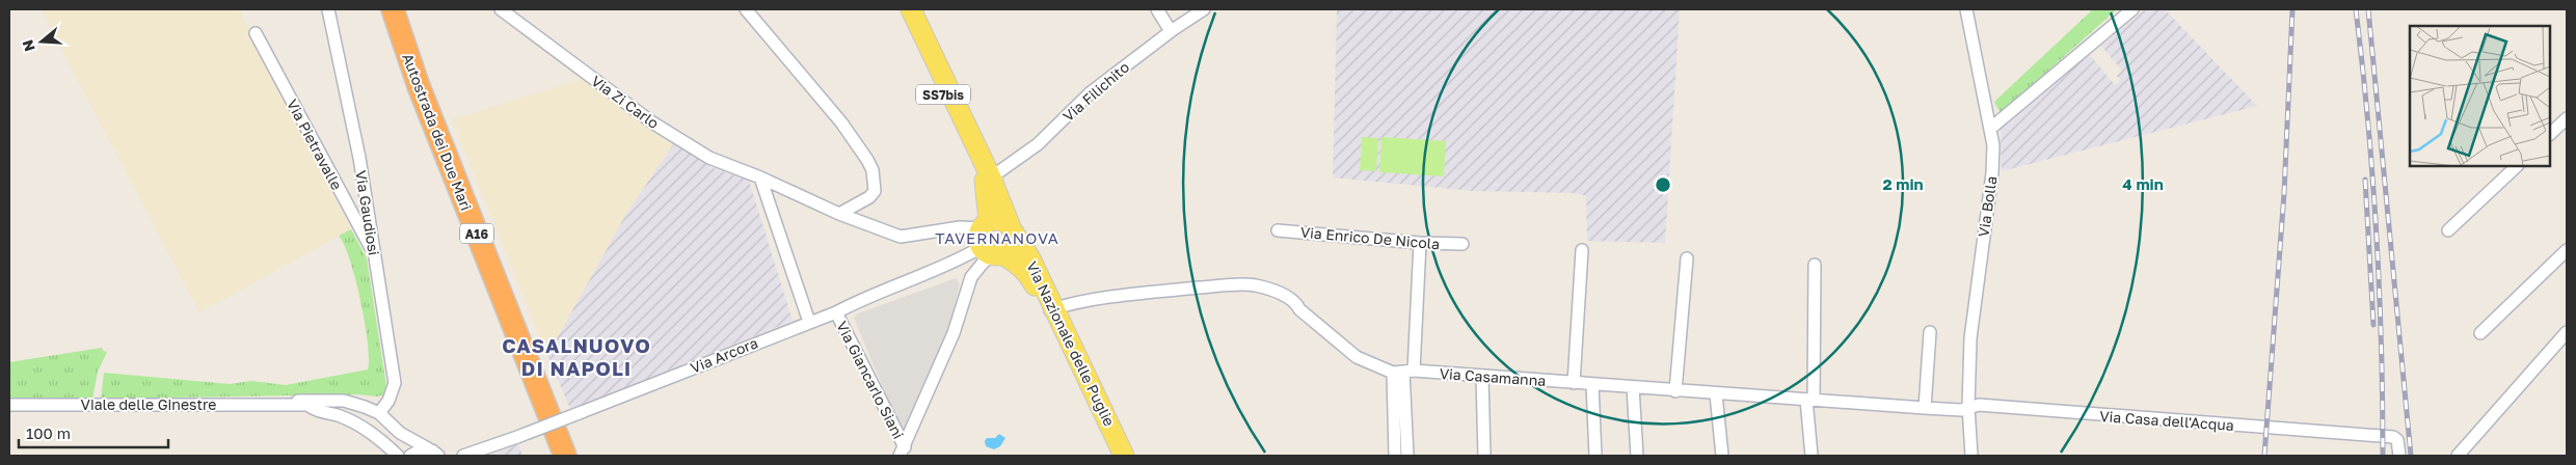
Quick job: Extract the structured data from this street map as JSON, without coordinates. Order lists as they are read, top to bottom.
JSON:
{
  "streets": {
    "highway": ["Autostrada dei Due Mari", "A16"],
    "main road": ["SS7bis", "Via Nazionale delle Puglie"],
    "street": [
      "Via Filichito",
      "Via Zi Carlo",
      "Via Pietravalle",
      "Via Bolla",
      "Via Gaudiosi",
      "Via Enrico De Nicola",
      "Via Arcora",
      "Via Casamanna",
      "Via Giancarlo Siani",
      "Viale delle Ginestre",
      "Via Casa dell'Acqua"
    ]
  },
  "crossings": [
    ["Via Filichito", "Via Nazionale delle Puglie"],
    ["Via Zi Carlo", "Via Nazionale delle Puglie"],
    ["Via Zi Carlo", "Via Arcora"],
    ["Via Pietravalle", "Via Gaudiosi"],
    ["Via Bolla", "Via Casamanna"],
    ["Via Bolla", "Via Casa dell'Acqua"],
    ["Via Gaudiosi", "Viale delle Ginestre"],
    ["Via Nazionale delle Puglie", "Via Arcora"],
    ["Via Nazionale delle Puglie", "Via Casamanna"],
    ["Via Arcora", "Via Giancarlo Siani"],
    ["Via Casamanna", "Via Casa dell'Acqua"]
  ],
  "districts": ["TAVERNANOVA", "CASALNUOVO DI NAPOLI"],
  "scale_bar": "100 m",
  "north": "left",
  "rings": ["2 min", "4 min"]
}
